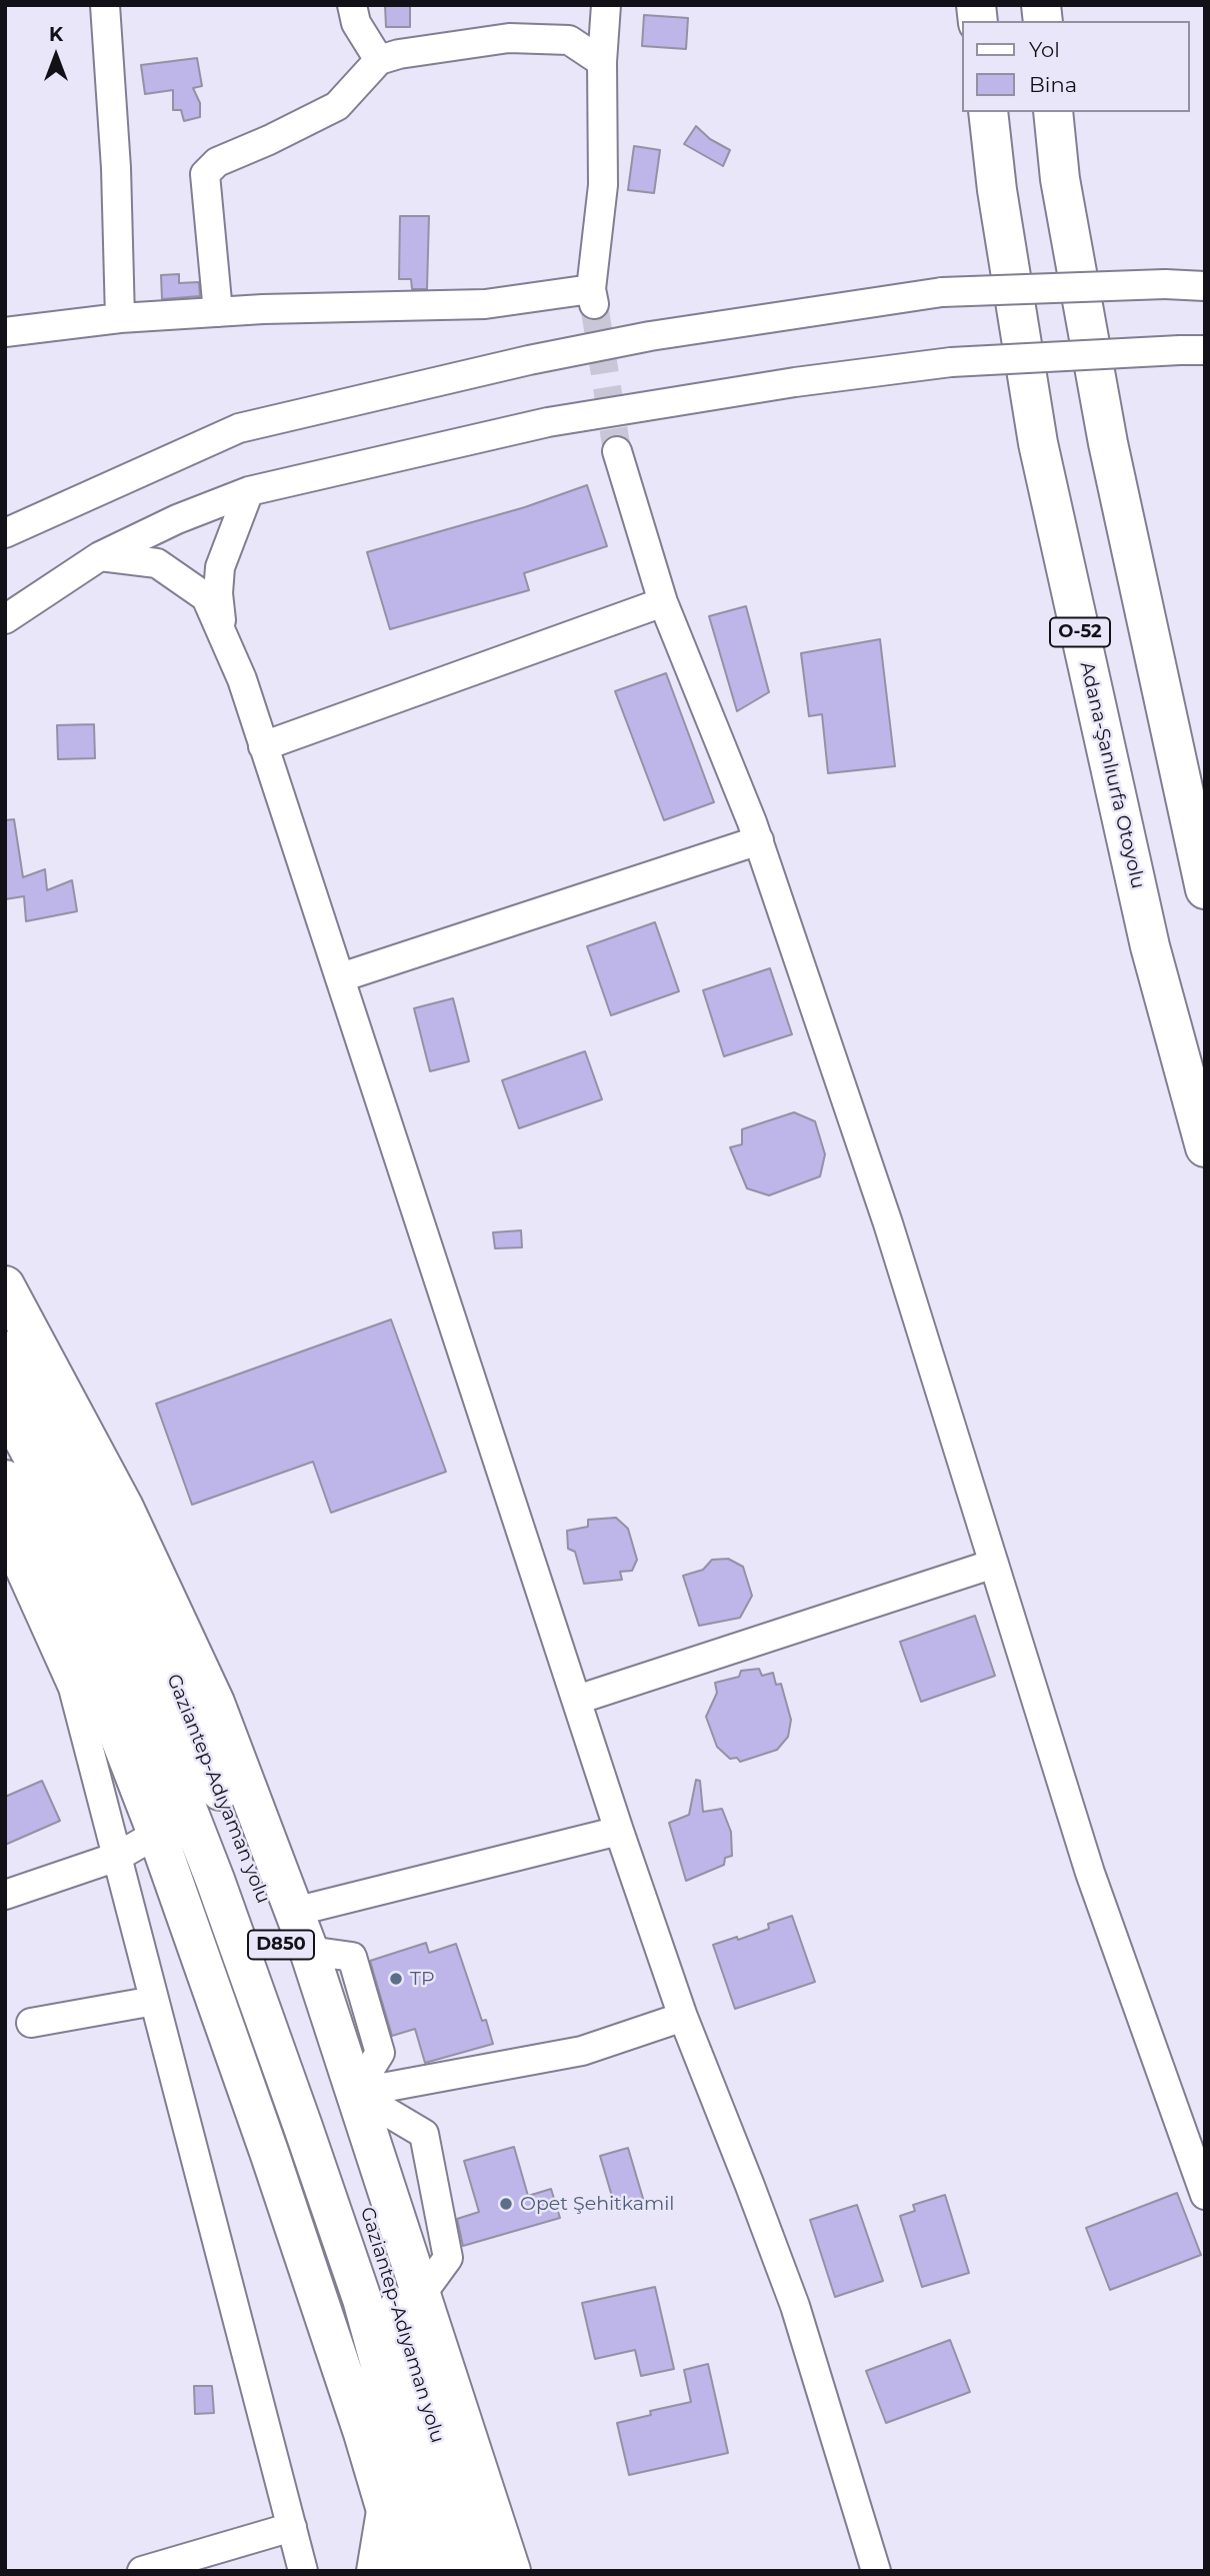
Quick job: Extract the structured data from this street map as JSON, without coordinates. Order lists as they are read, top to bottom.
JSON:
{
  "streets": {
    "highway": [
      "O-52",
      "Adana-Şanlıurfa Otoyolu",
      "Gaziantep-Adıyaman yolu",
      "D850"
    ]
  },
  "places": ["TP", "Opet Şehitkamil"],
  "legend": ["Yol", "Bina"],
  "north": "top"
}
